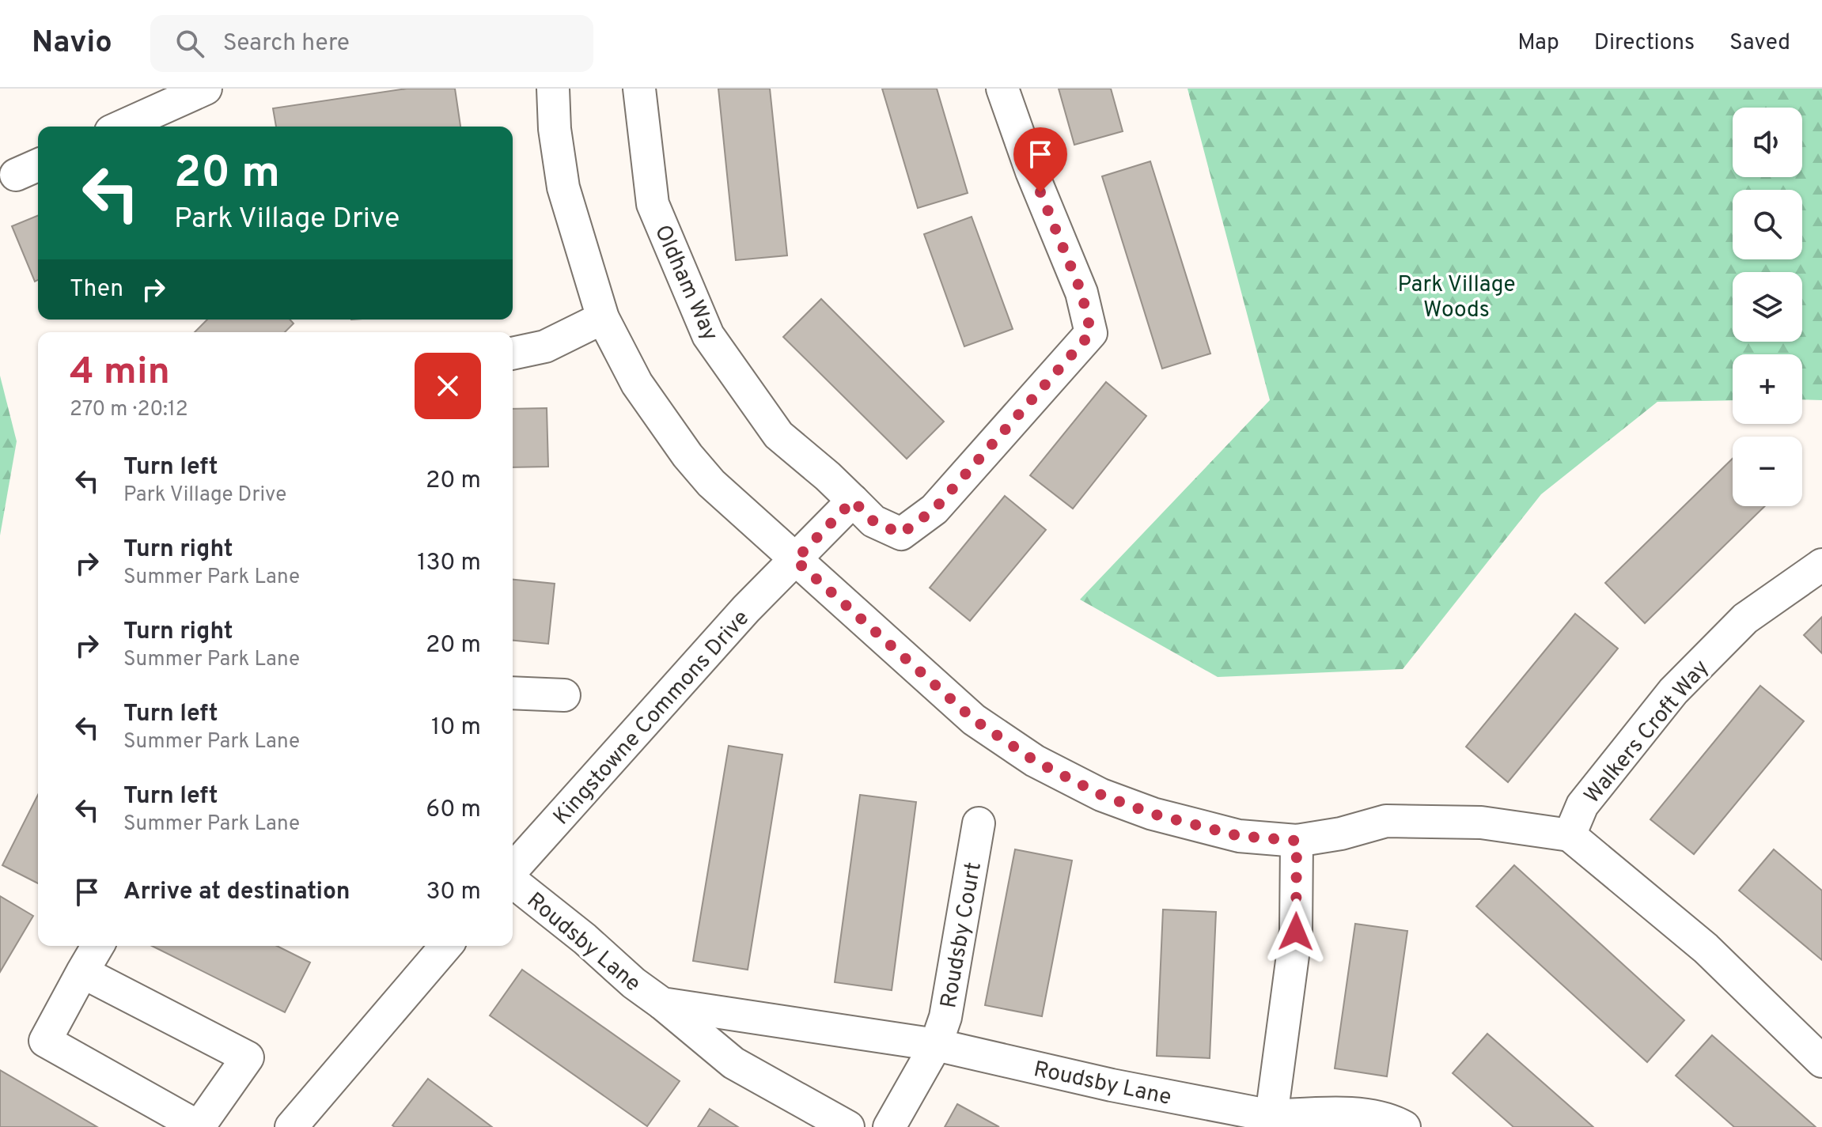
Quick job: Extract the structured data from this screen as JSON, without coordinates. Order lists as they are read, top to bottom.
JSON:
{
  "streets": {
    "street": [
      "Oldham Way",
      "Kingstowne Commons Drive",
      "Walkers Croft Way",
      "Roudsby Court",
      "Roudsby Lane"
    ]
  },
  "crossings": [
    ["Oldham Way", "Kingstowne Commons Drive"],
    ["Roudsby Court", "Roudsby Lane"]
  ],
  "parks": ["Park Village Woods"],
  "page": {
    "header": "Navio",
    "search": "Search here",
    "nav": ["Map", "Directions", "Saved"],
    "map_buttons": ["+", "−"],
    "turn": ["20 m", "Park Village Drive"],
    "then": "Then",
    "heading": ["4 min", "270 m · 20:12"],
    "list": [
      {
        "name": "Turn left",
        "note": "Park Village Drive",
        "value": "20 m"
      },
      {
        "name": "Turn right",
        "note": "Summer Park Lane",
        "value": "130 m"
      },
      {
        "name": "Turn right",
        "note": "Summer Park Lane",
        "value": "20 m"
      },
      {
        "name": "Turn left",
        "note": "Summer Park Lane",
        "value": "10 m"
      },
      {
        "name": "Turn left",
        "note": "Summer Park Lane",
        "value": "60 m"
      },
      {
        "name": "Arrive at destination",
        "value": "30 m"
      }
    ]
  }
}
